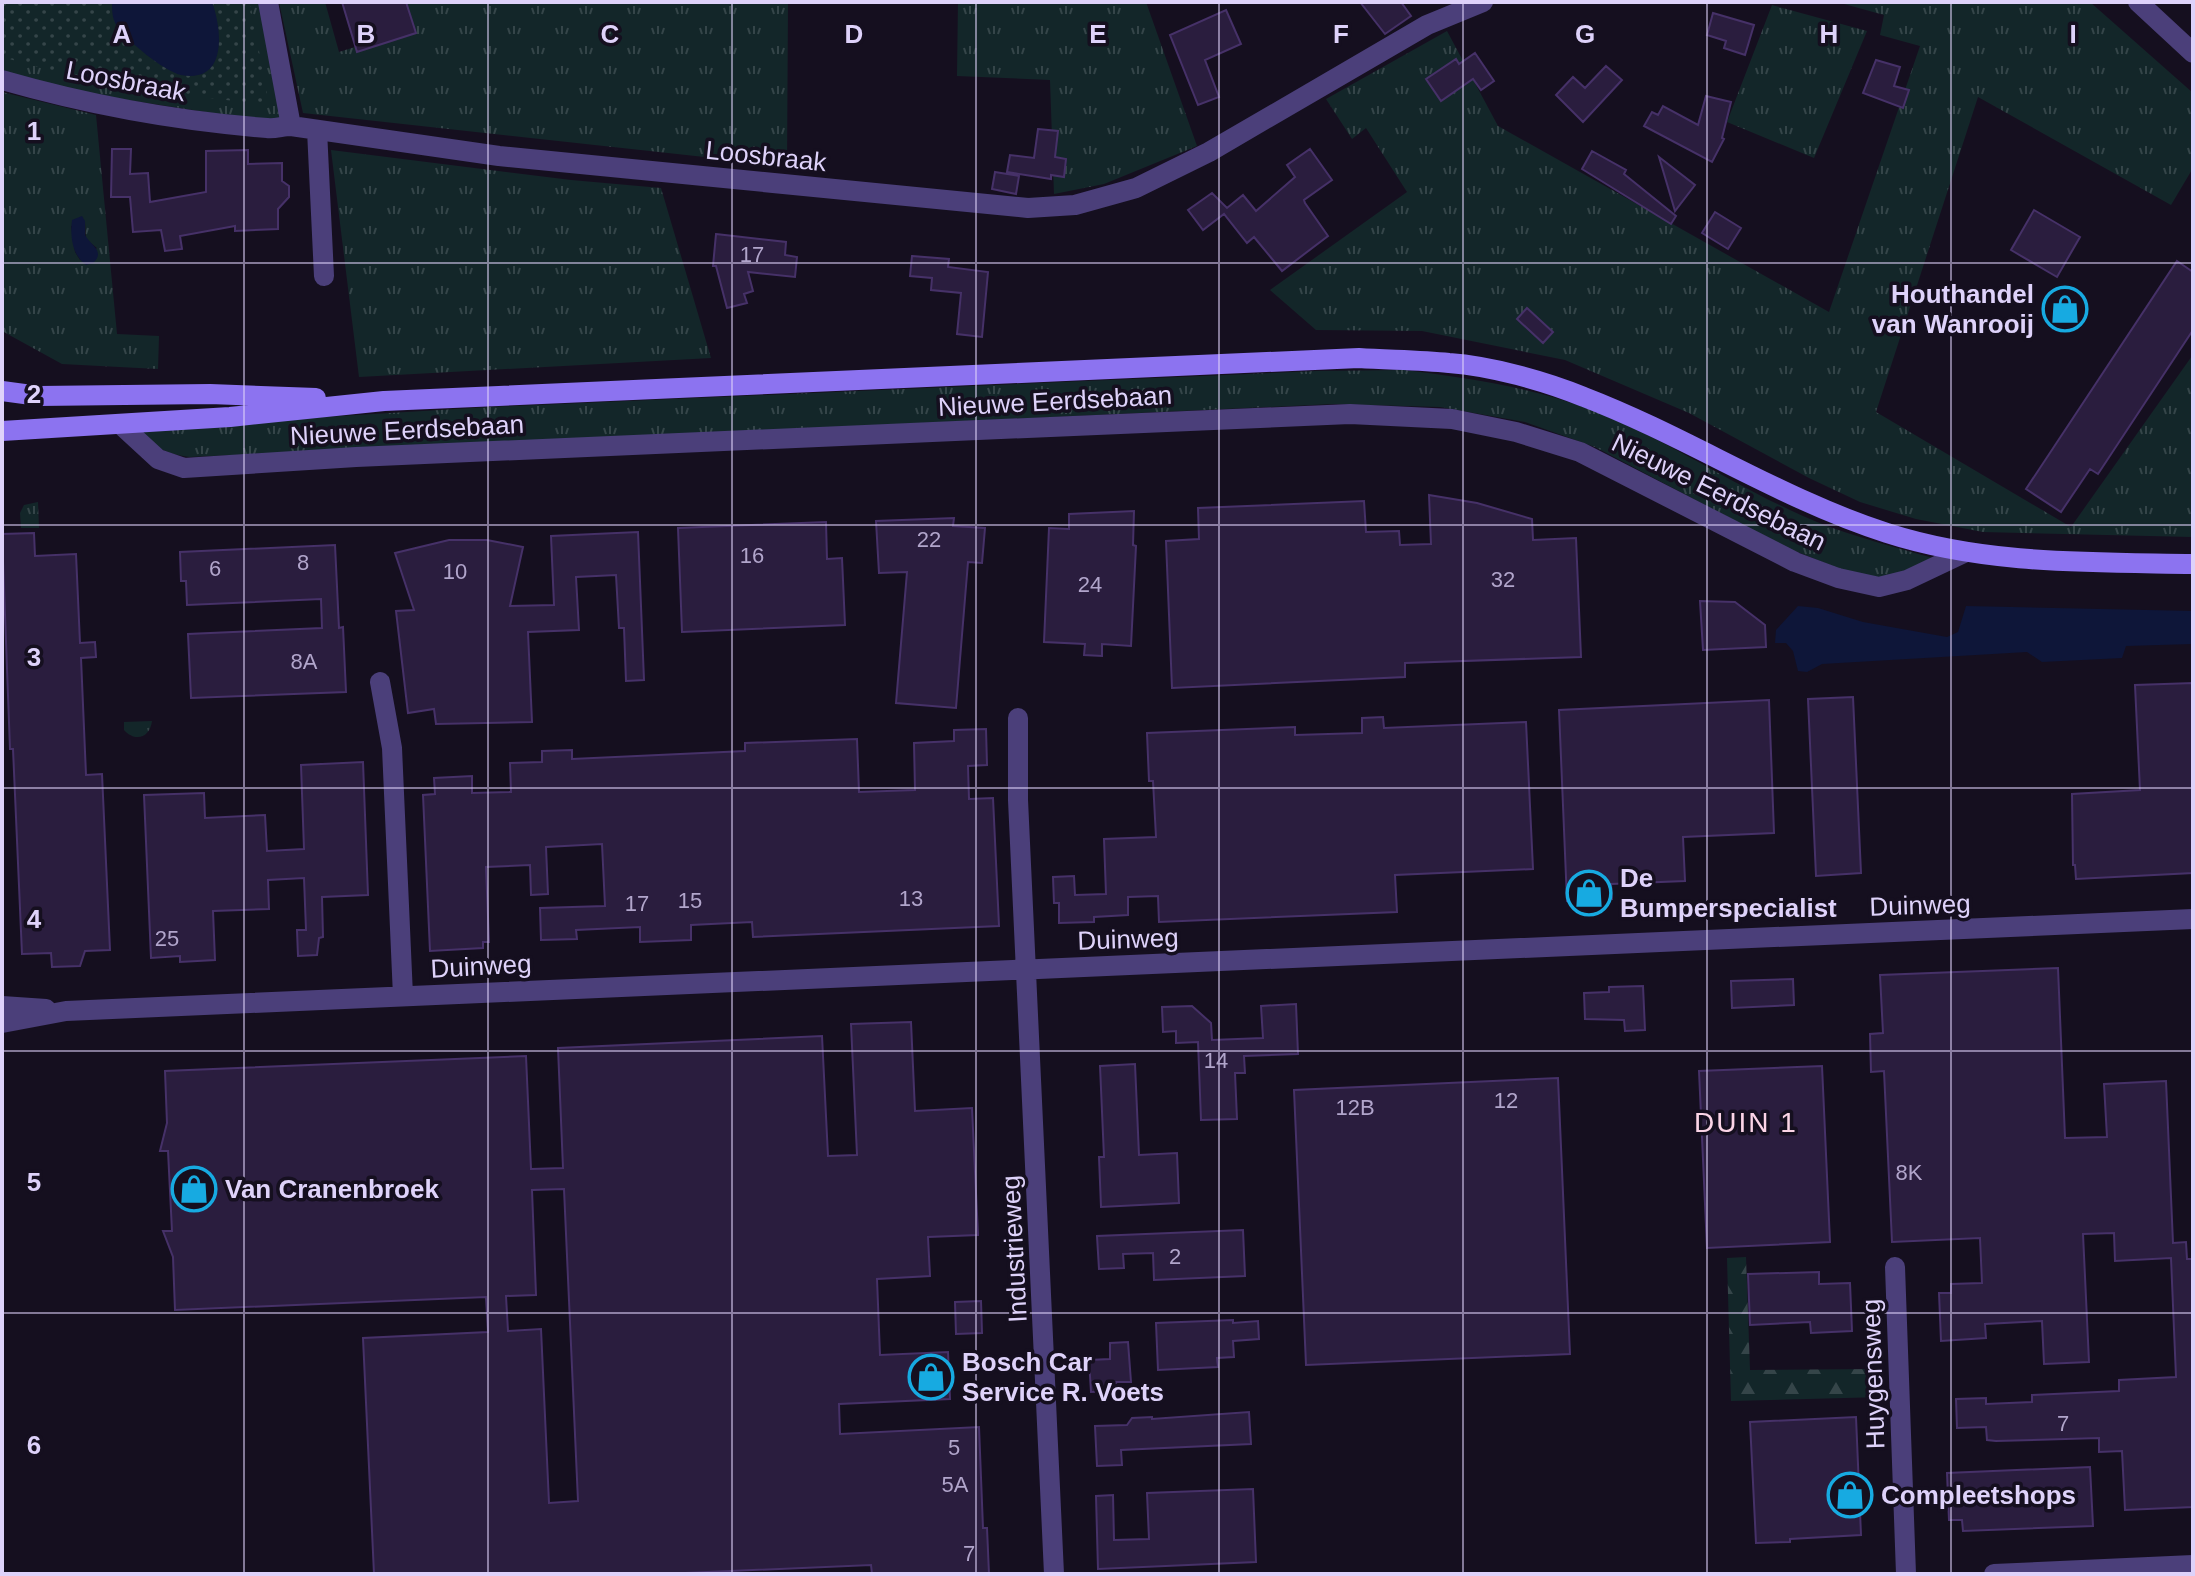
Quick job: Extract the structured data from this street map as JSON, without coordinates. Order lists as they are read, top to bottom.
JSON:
{
  "streets": {
    "main road": ["Nieuwe Eerdsebaan"],
    "street": [
      "Loosbraak",
      "Duinweg",
      "Industrieweg",
      "Huygensweg"
    ]
  },
  "crossings": [
    ["Duinweg", "Industrieweg"]
  ],
  "districts": ["DUIN 1"],
  "places": {
    "shop": [
      "Houthandel van Wanrooij",
      "De Bumperspecialist",
      "Van Cranenbroek",
      "Bosch Car Service R. Voets",
      "Compleetshops"
    ]
  },
  "house_numbers": [
    "17",
    "22",
    "16",
    "8",
    "6",
    "10",
    "32",
    "24",
    "8A",
    "13",
    "15",
    "17",
    "25",
    "14",
    "12",
    "12B",
    "8K",
    "2",
    "7",
    "5",
    "5A",
    "7"
  ],
  "grid": {
    "columns": [
      "A",
      "B",
      "C",
      "D",
      "E",
      "F",
      "G",
      "H",
      "I"
    ],
    "rows": [
      "1",
      "2",
      "3",
      "4",
      "5",
      "6"
    ]
  }
}
